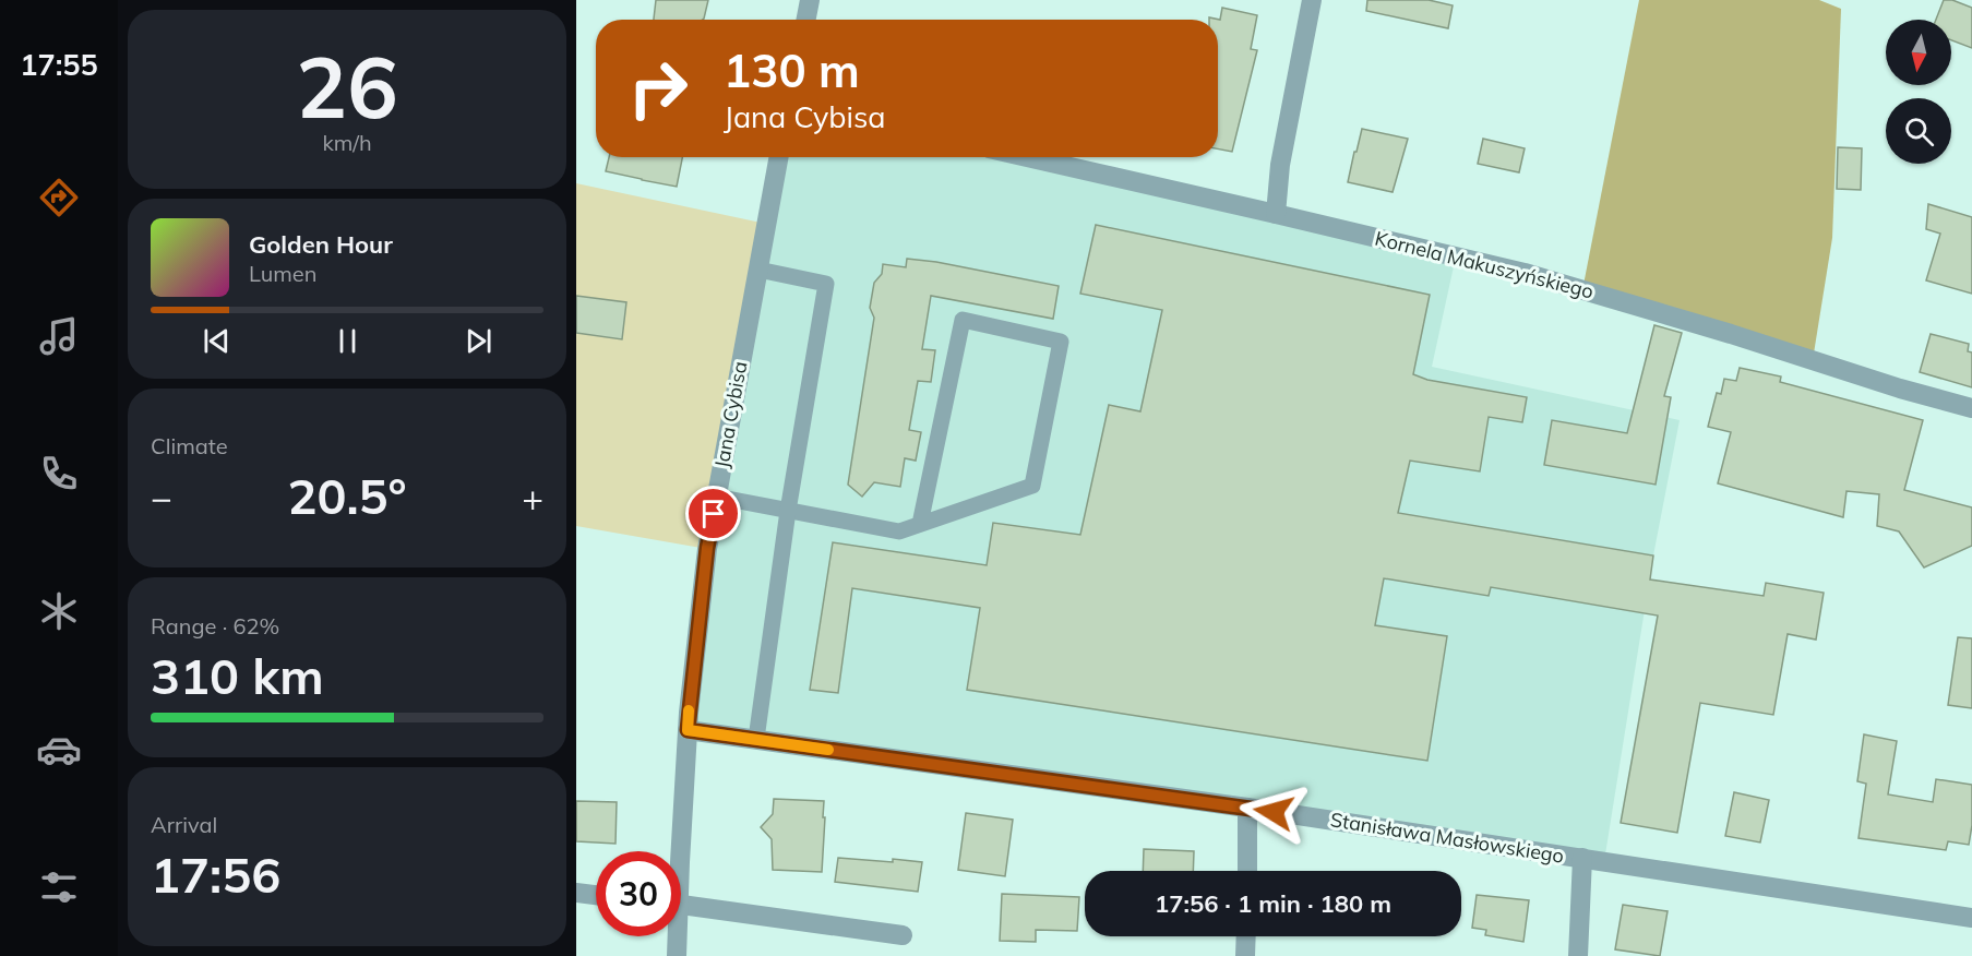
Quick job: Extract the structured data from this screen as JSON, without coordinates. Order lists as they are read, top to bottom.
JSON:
{
  "streets": {
    "street": ["Kornela Makuszyńskiego", "Jana Cybisa", "Stanisława Masłowskiego"]
  },
  "crossings": [
    ["Jana Cybisa", "Stanisława Masłowskiego"]
  ],
  "north": "bottom",
  "page": {
    "tabs": "17:55",
    "tile": [
      ["26", "km/h"],
      "Climate",
      ["Range · 62%", "310 km"],
      ["Arrival", "17:56"]
    ],
    "turn": ["130 m", "Jana Cybisa"],
    "song": ["Golden Hour", "Lumen"],
    "heat": ["−", "20.5°", "+"],
    "limit": "30",
    "trip": "17:56 · 1 min · 180 m"
  }
}
